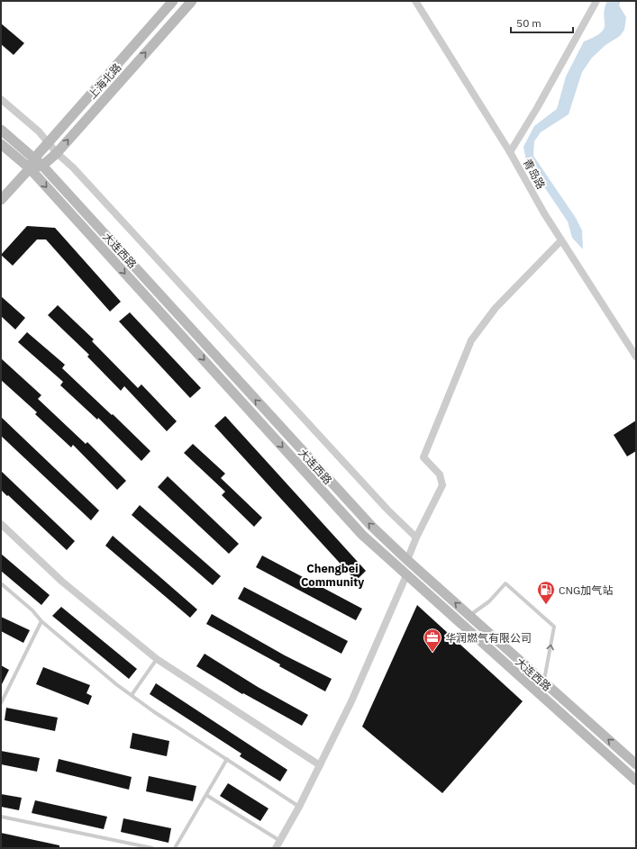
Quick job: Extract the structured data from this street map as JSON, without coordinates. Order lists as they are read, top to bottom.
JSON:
{
  "streets": {
    "main road": ["上海北路", "大连西路"],
    "street": ["青岛路"]
  },
  "crossings": [
    ["上海北路", "大连西路"]
  ],
  "districts": ["Chengbei Community"],
  "places": {
    "fuel station": ["CNG加气站"],
    "office": ["华润燃气有限公司"]
  },
  "scale_bar": "50 m"
}
